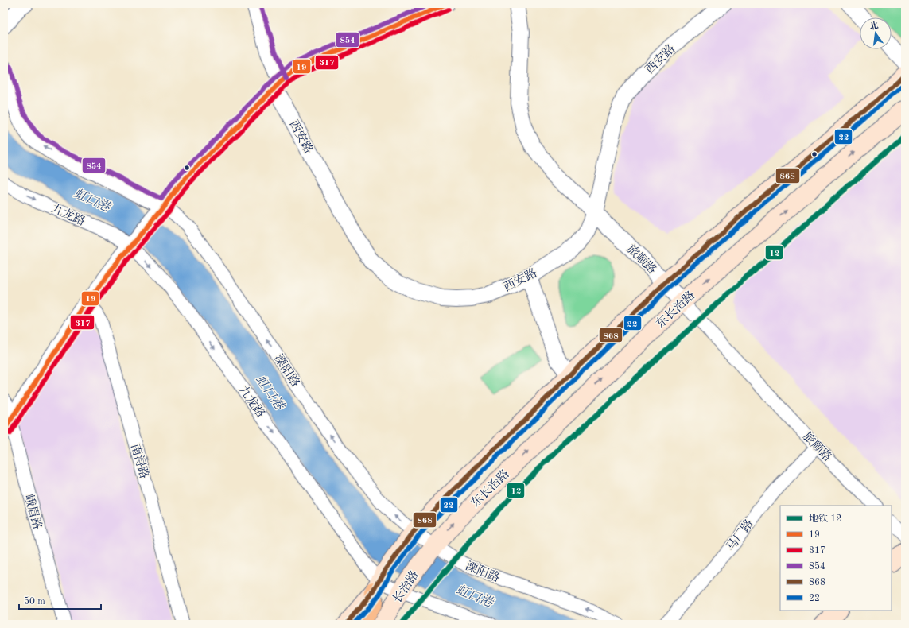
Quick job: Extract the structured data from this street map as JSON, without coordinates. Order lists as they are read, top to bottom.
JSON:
{
  "streets": {
    "main road": ["东长治路", "长治路"],
    "street": [
      "西安路",
      "九龙路",
      "旅顺路",
      "溧阳路",
      "南浔路",
      "峨眉路",
      "马厂路"
    ]
  },
  "crossings": [
    ["西安路", "旅顺路"],
    ["九龙路", "长治路"],
    ["旅顺路", "东长治路"],
    ["旅顺路", "马厂路"],
    ["东长治路", "溧阳路"],
    ["东长治路", "长治路"],
    ["溧阳路", "长治路"]
  ],
  "one_way": ["九龙路", "溧阳路"],
  "water": ["虹口港"],
  "lines": [
    "transit line 19",
    "transit line 854",
    "transit line 317",
    "transit line 868",
    "transit line 22",
    "metro line 12"
  ],
  "legend": [
    "地铁 12",
    "19",
    "317",
    "854",
    "868",
    "22"
  ],
  "scale_bar": "50 m",
  "north": "top"
}
